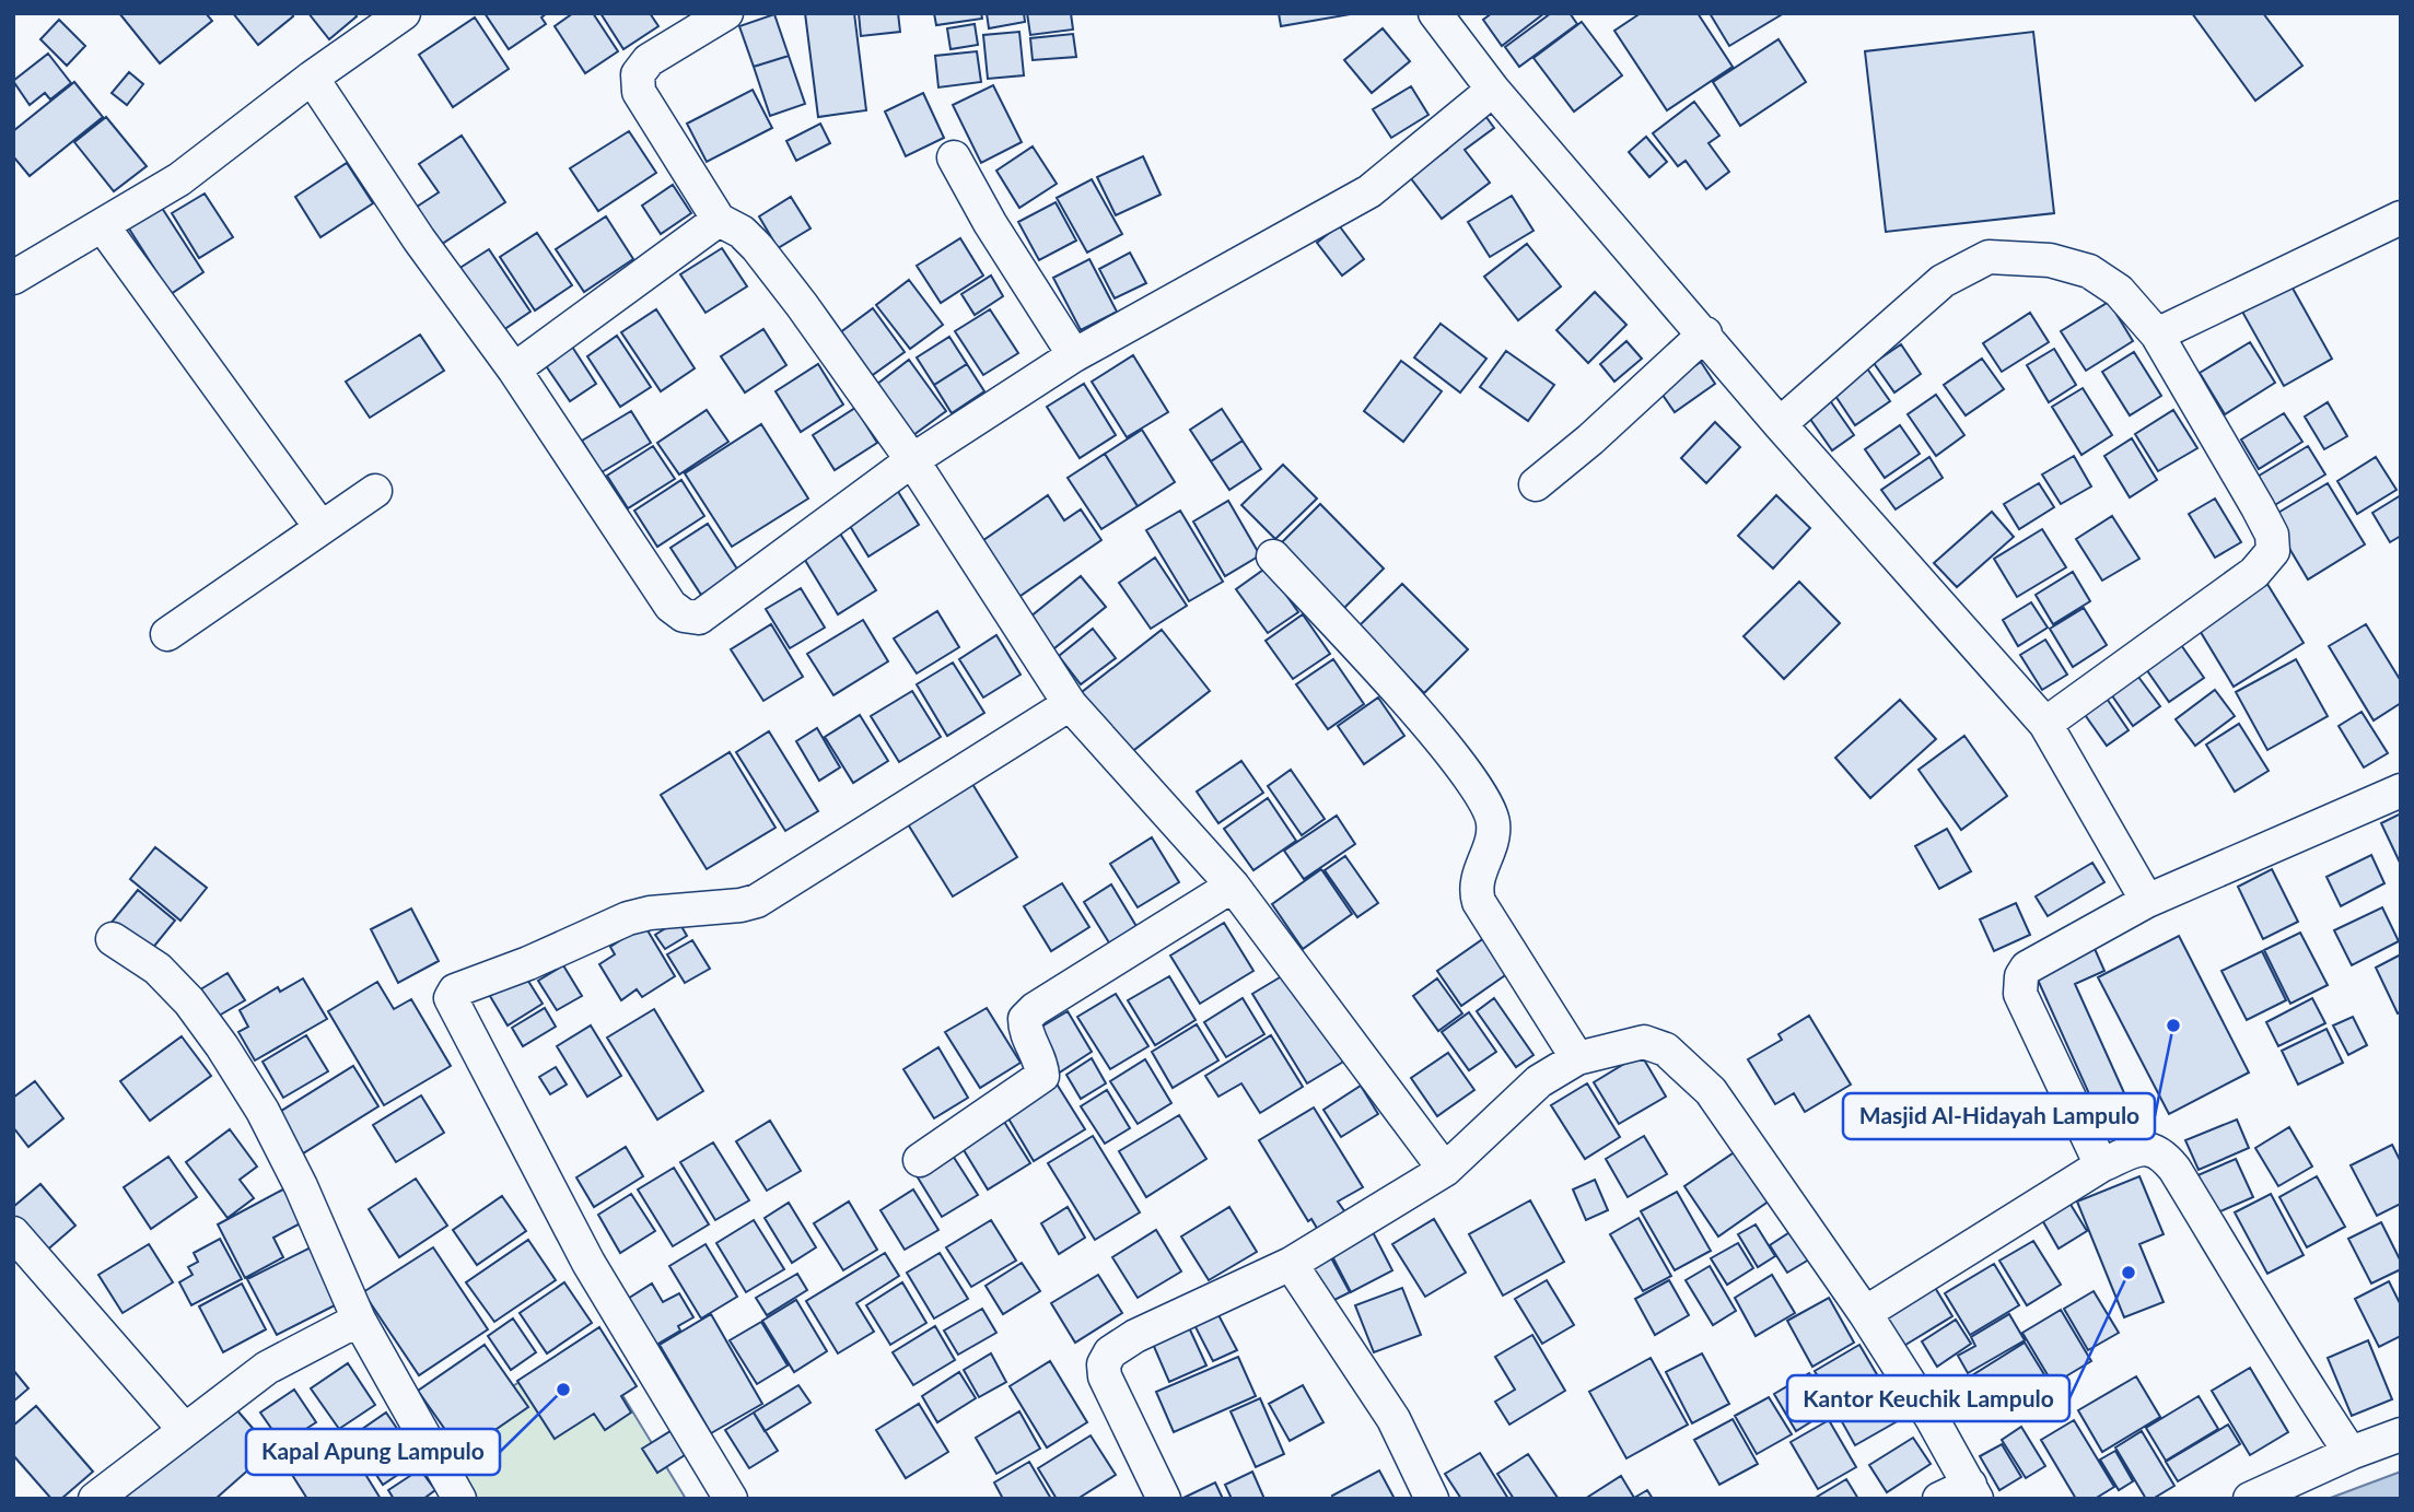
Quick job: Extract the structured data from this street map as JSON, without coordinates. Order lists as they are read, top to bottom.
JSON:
{
  "places": ["Masjid Al-Hidayah Lampulo", "Kantor Keuchik Lampulo", "Kapal Apung Lampulo"]
}
